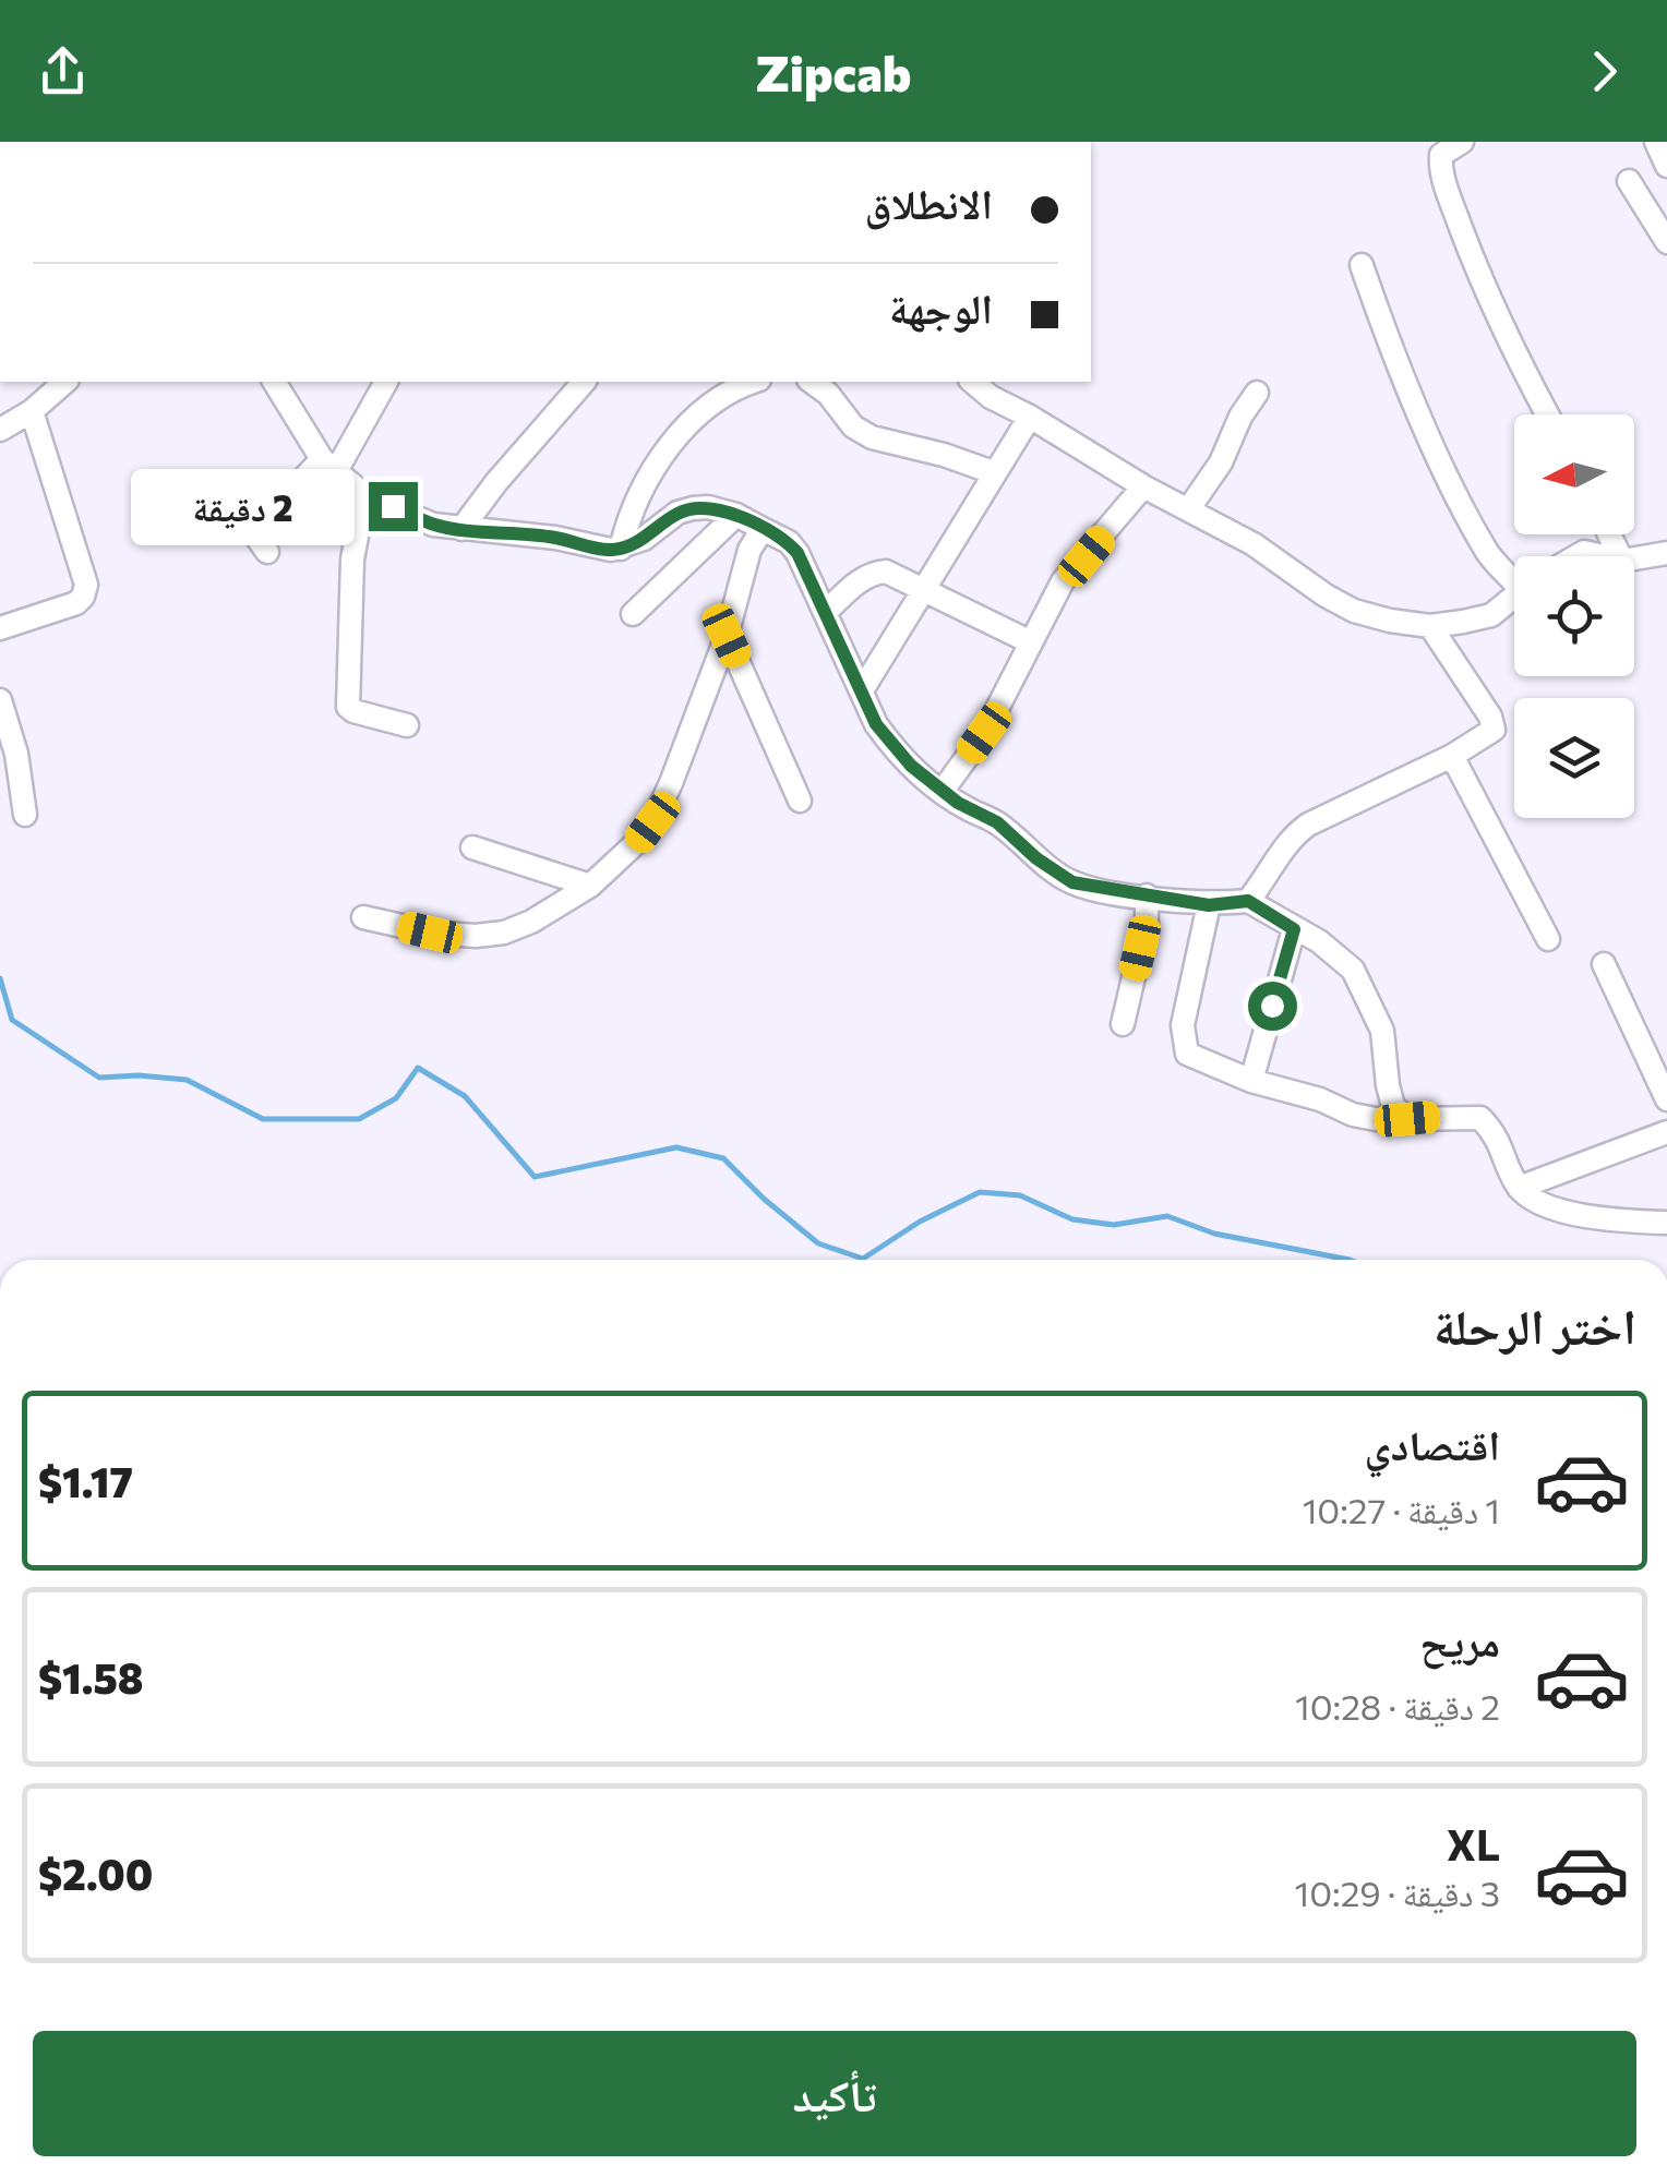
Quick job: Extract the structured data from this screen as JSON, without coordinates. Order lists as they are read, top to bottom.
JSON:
{
  "north": "left",
  "page": {
    "header": "Zipcab",
    "banner": ["الانطلاق", "الوجهة"],
    "bubble": "2 دقيقة",
    "heading": "اختر الرحلة",
    "list": [
      {
        "name": "اقتصادي",
        "note": "1 دقيقة · 10:27",
        "value": "$1.17"
      },
      {
        "name": "مريح",
        "note": "2 دقيقة · 10:28",
        "value": "$1.58"
      },
      {
        "name": "XL",
        "note": "3 دقيقة · 10:29",
        "value": "$2.00"
      }
    ],
    "buttons": "تأكيد"
  }
}
